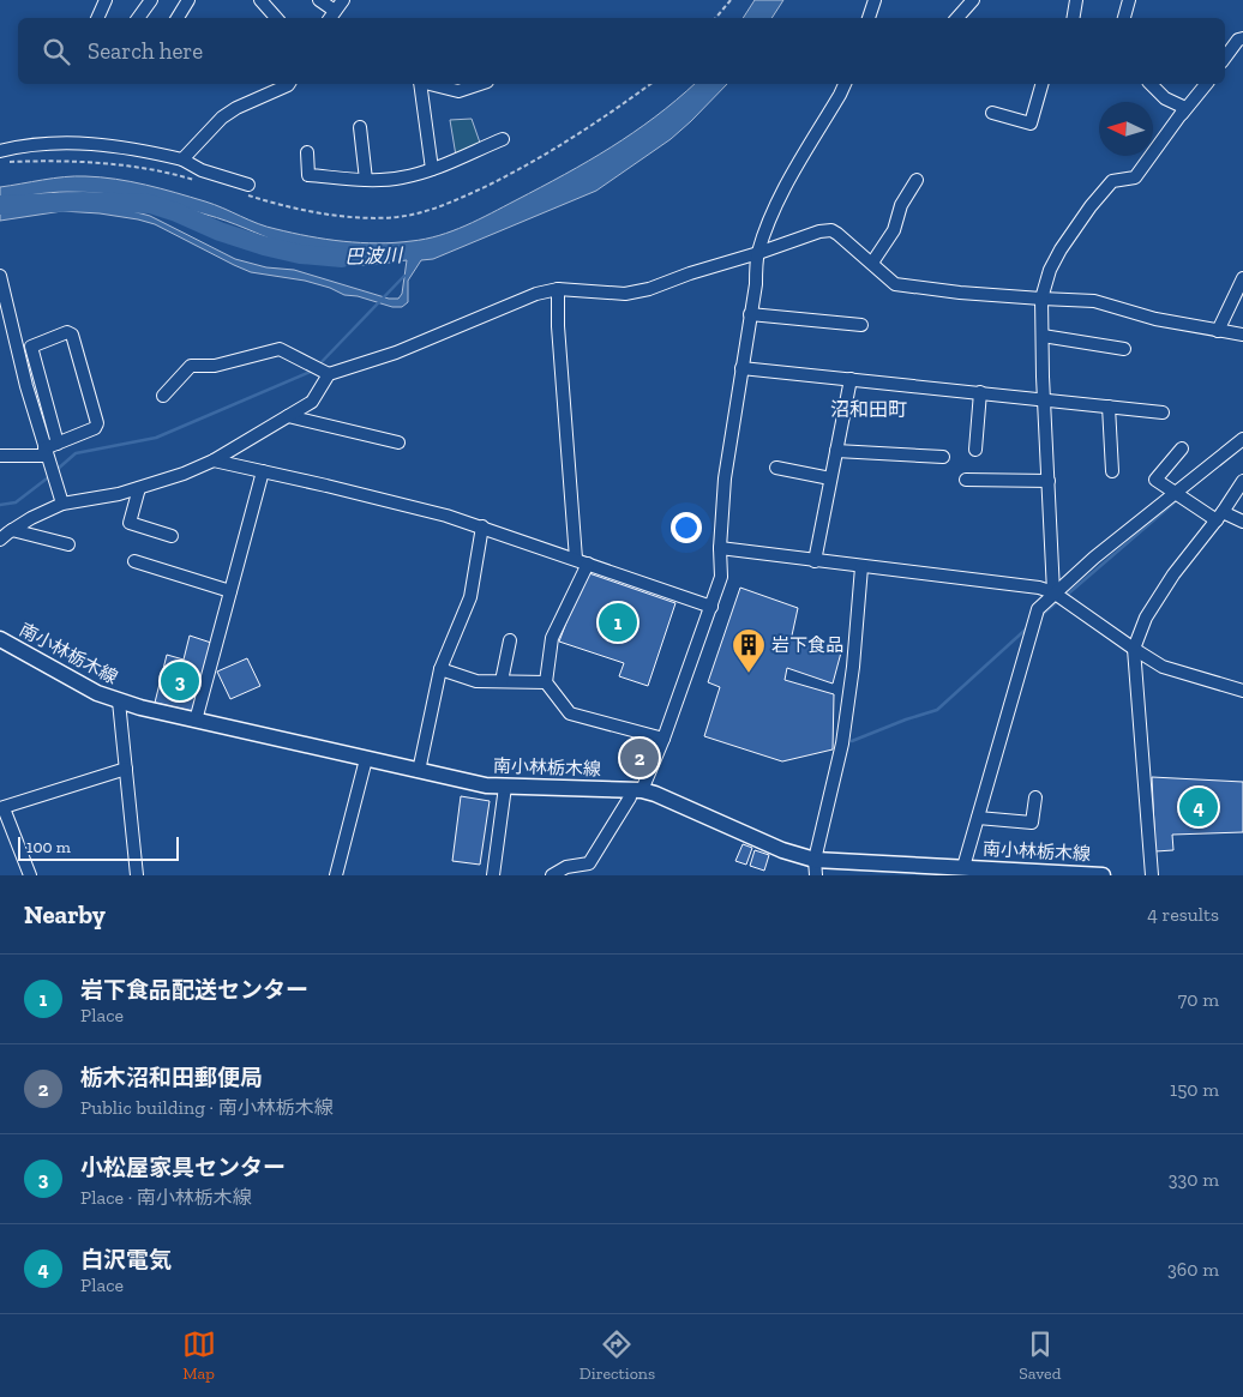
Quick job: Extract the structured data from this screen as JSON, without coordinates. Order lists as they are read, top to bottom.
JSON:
{
  "streets": {
    "main road": ["南小林栃木線"]
  },
  "districts": ["沼和田町"],
  "water": ["巴波川"],
  "places": {
    "building": ["岩下食品"]
  },
  "scale_bar": "100 m",
  "north": "left",
  "page": {
    "search": "Search here",
    "pins": [
      "1",
      "3",
      "2",
      "4"
    ],
    "scale": "100 m",
    "heading": ["Nearby", "4 results"],
    "list": [
      {
        "mark": "1",
        "name": "岩下食品配送センター",
        "note": "Place",
        "value": "70 m"
      },
      {
        "mark": "2",
        "name": "栃木沼和田郵便局",
        "note": "Public building · 南小林栃木線",
        "value": "150 m"
      },
      {
        "mark": "3",
        "name": "小松屋家具センター",
        "note": "Place · 南小林栃木線",
        "value": "330 m"
      },
      {
        "mark": "4",
        "name": "白沢電気",
        "note": "Place",
        "value": "360 m"
      }
    ],
    "nav": ["Map", "Directions", "Saved"]
  }
}
